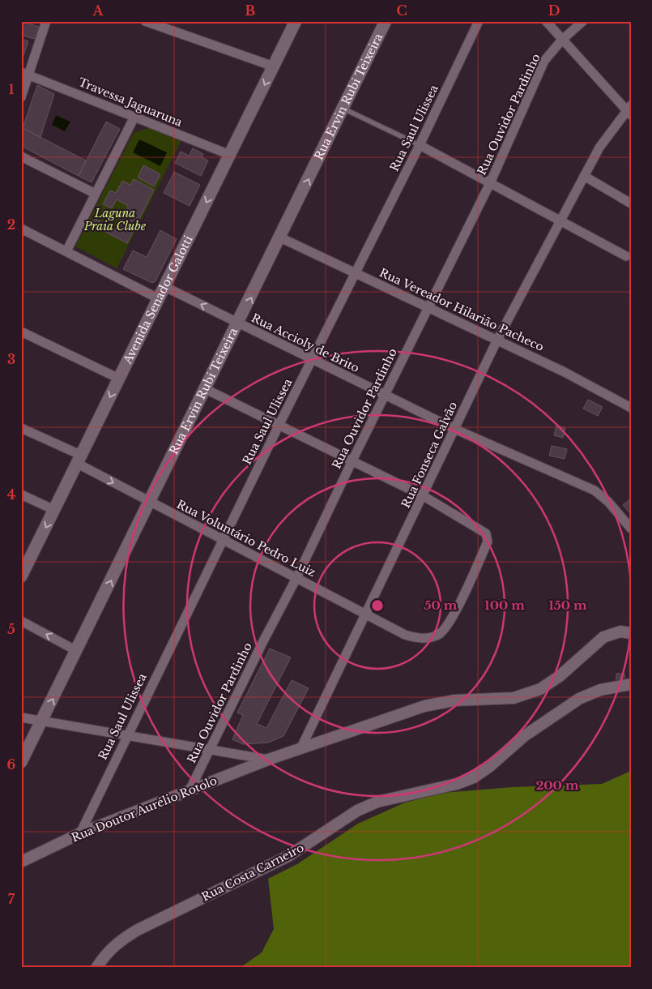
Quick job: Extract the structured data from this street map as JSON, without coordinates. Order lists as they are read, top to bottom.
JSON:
{
  "streets": {
    "main road": ["Rua Ervin Rubi Teixeira", "Avenida Senador Galotti"],
    "street": [
      "Travessa Jaguaruna",
      "Rua Ouvidor Pardinho",
      "Rua Saul Ulissea",
      "Rua Vereador Hilarião Pacheco",
      "Rua Accioly de Brito",
      "Rua Fonseca Galvão",
      "Rua Voluntário Pedro Luiz",
      "Rua Doutor Aurélio Rotolo",
      "Rua Costa Carneiro"
    ]
  },
  "crossings": [
    ["Rua Ervin Rubi Teixeira", "Rua Vereador Hilarião Pacheco"],
    ["Rua Ervin Rubi Teixeira", "Rua Accioly de Brito"],
    ["Rua Ervin Rubi Teixeira", "Rua Voluntário Pedro Luiz"],
    ["Travessa Jaguaruna", "Avenida Senador Galotti"],
    ["Rua Ouvidor Pardinho", "Rua Vereador Hilarião Pacheco"],
    ["Rua Ouvidor Pardinho", "Rua Accioly de Brito"],
    ["Rua Ouvidor Pardinho", "Rua Voluntário Pedro Luiz"],
    ["Rua Ouvidor Pardinho", "Rua Doutor Aurélio Rotolo"],
    ["Rua Saul Ulissea", "Rua Vereador Hilarião Pacheco"],
    ["Rua Saul Ulissea", "Rua Accioly de Brito"],
    ["Rua Saul Ulissea", "Rua Voluntário Pedro Luiz"],
    ["Rua Saul Ulissea", "Rua Doutor Aurélio Rotolo"],
    ["Avenida Senador Galotti", "Rua Accioly de Brito"],
    ["Avenida Senador Galotti", "Rua Voluntário Pedro Luiz"],
    ["Rua Vereador Hilarião Pacheco", "Rua Fonseca Galvão"],
    ["Rua Accioly de Brito", "Rua Fonseca Galvão"],
    ["Rua Fonseca Galvão", "Rua Voluntário Pedro Luiz"],
    ["Rua Fonseca Galvão", "Rua Doutor Aurélio Rotolo"]
  ],
  "one_way": ["Rua Ervin Rubi Teixeira", "Avenida Senador Galotti"],
  "parks": ["Laguna Praia Clube"],
  "grid": {
    "columns": [
      "A",
      "B",
      "C",
      "D"
    ],
    "rows": [
      "1",
      "2",
      "3",
      "4",
      "5",
      "6",
      "7"
    ]
  },
  "rings": [
    "50 m",
    "100 m",
    "150 m",
    "200 m"
  ]
}
